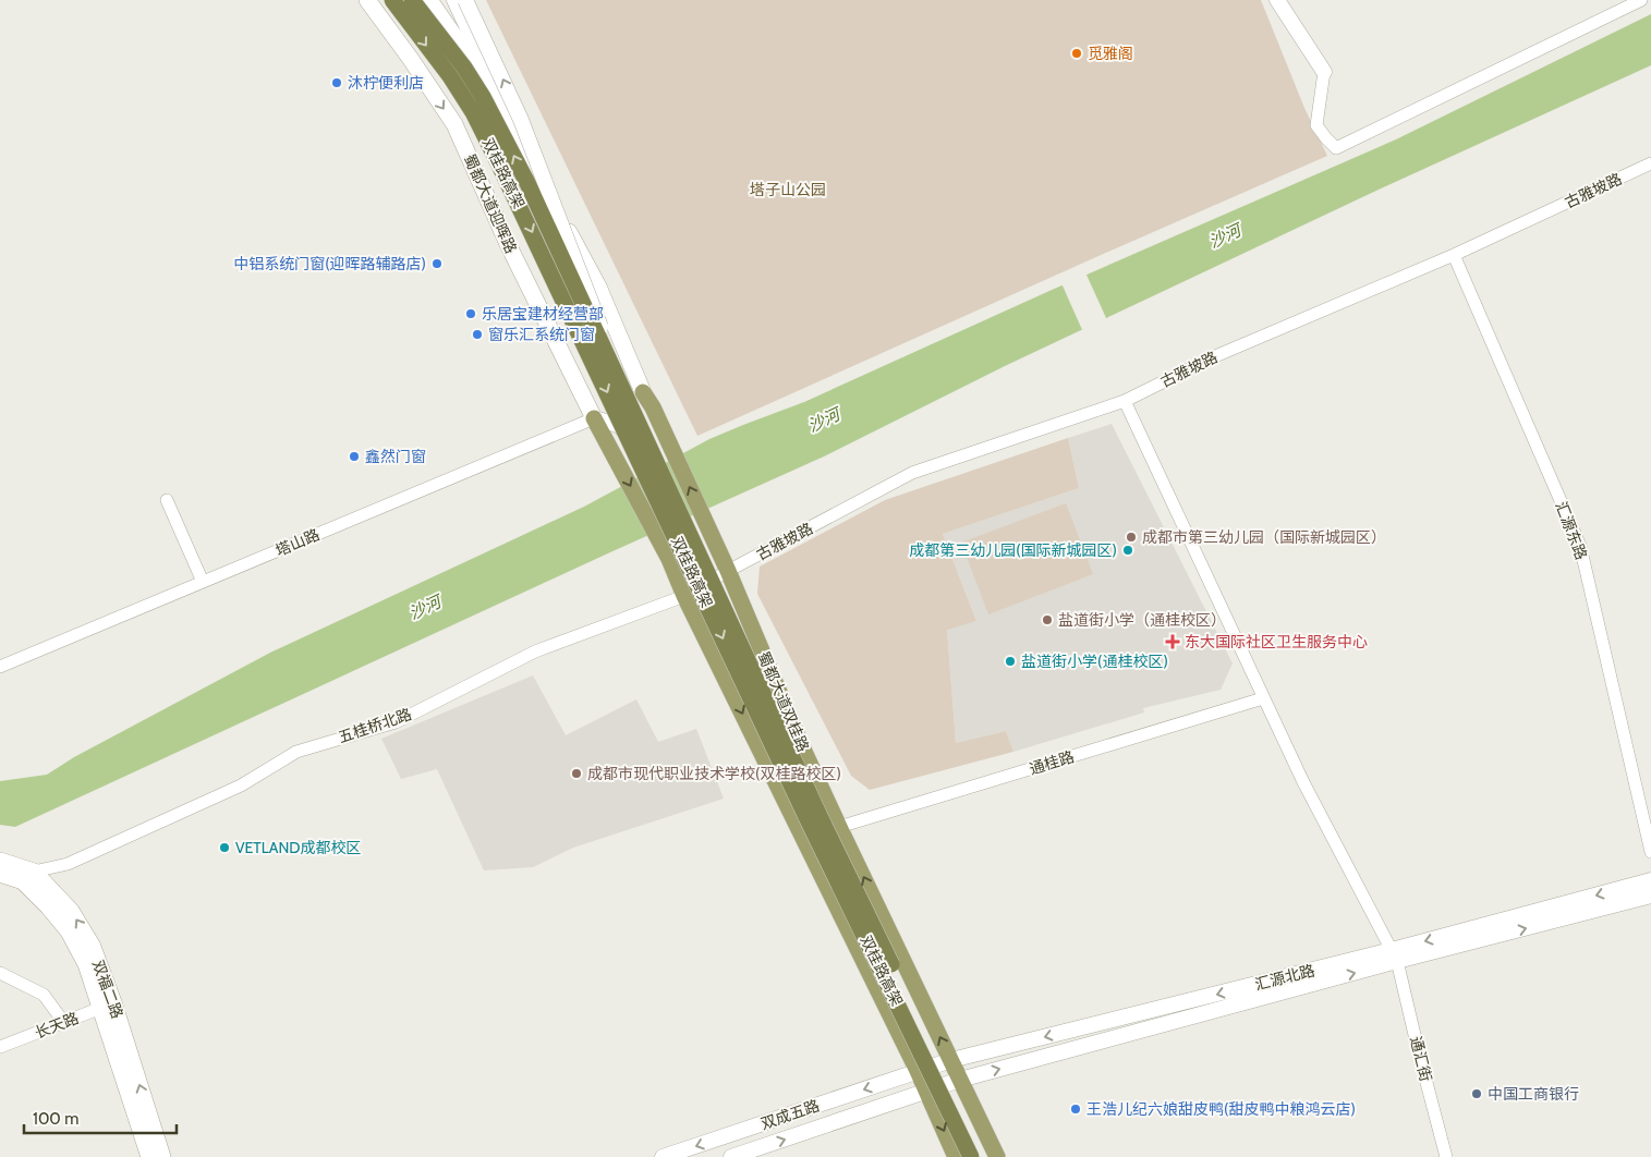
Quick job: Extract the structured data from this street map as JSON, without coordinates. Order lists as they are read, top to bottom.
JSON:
{
  "streets": {
    "highway": ["双桂路高架"],
    "main road": ["蜀都大道迎晖路", "蜀都大道双桂路", "双福二路"],
    "street": [
      "古雅坡路",
      "汇源东路",
      "塔山路",
      "五桂桥北路",
      "通桂路",
      "汇源北路",
      "长天路",
      "通汇街",
      "双成五路"
    ]
  },
  "crossings": [
    ["古雅坡路", "汇源东路"],
    ["古雅坡路", "蜀都大道双桂路"],
    ["古雅坡路", "五桂桥北路"],
    ["古雅坡路", "通汇街"],
    ["蜀都大道迎晖路", "塔山路"],
    ["蜀都大道双桂路", "五桂桥北路"],
    ["蜀都大道双桂路", "通桂路"],
    ["蜀都大道双桂路", "汇源北路"],
    ["五桂桥北路", "双福二路"],
    ["通桂路", "通汇街"],
    ["汇源北路", "通汇街"],
    ["汇源北路", "双成五路"],
    ["双福二路", "长天路"]
  ],
  "water": ["沙河"],
  "parks": ["塔子山公园"],
  "places": {
    "other": [
      "觅雅阁",
      "沐柠便利店",
      "中铝系统门窗(迎晖路辅路店)",
      "乐居宝建材经营部",
      "窗乐汇系统门窗",
      "鑫然门窗",
      "成都市第三幼儿园（国际新城园区）",
      "成都第三幼儿园(国际新城园区)",
      "盐道街小学（通桂校区）",
      "盐道街小学(通桂校区)",
      "成都市现代职业技术学校(双桂路校区)",
      "VETLAND成都校区",
      "中国工商银行",
      "王浩儿纪六娘甜皮鸭(甜皮鸭中粮鸿云店)"
    ],
    "health": ["东大国际社区卫生服务中心"]
  },
  "scale_bar": "100 m"
}
